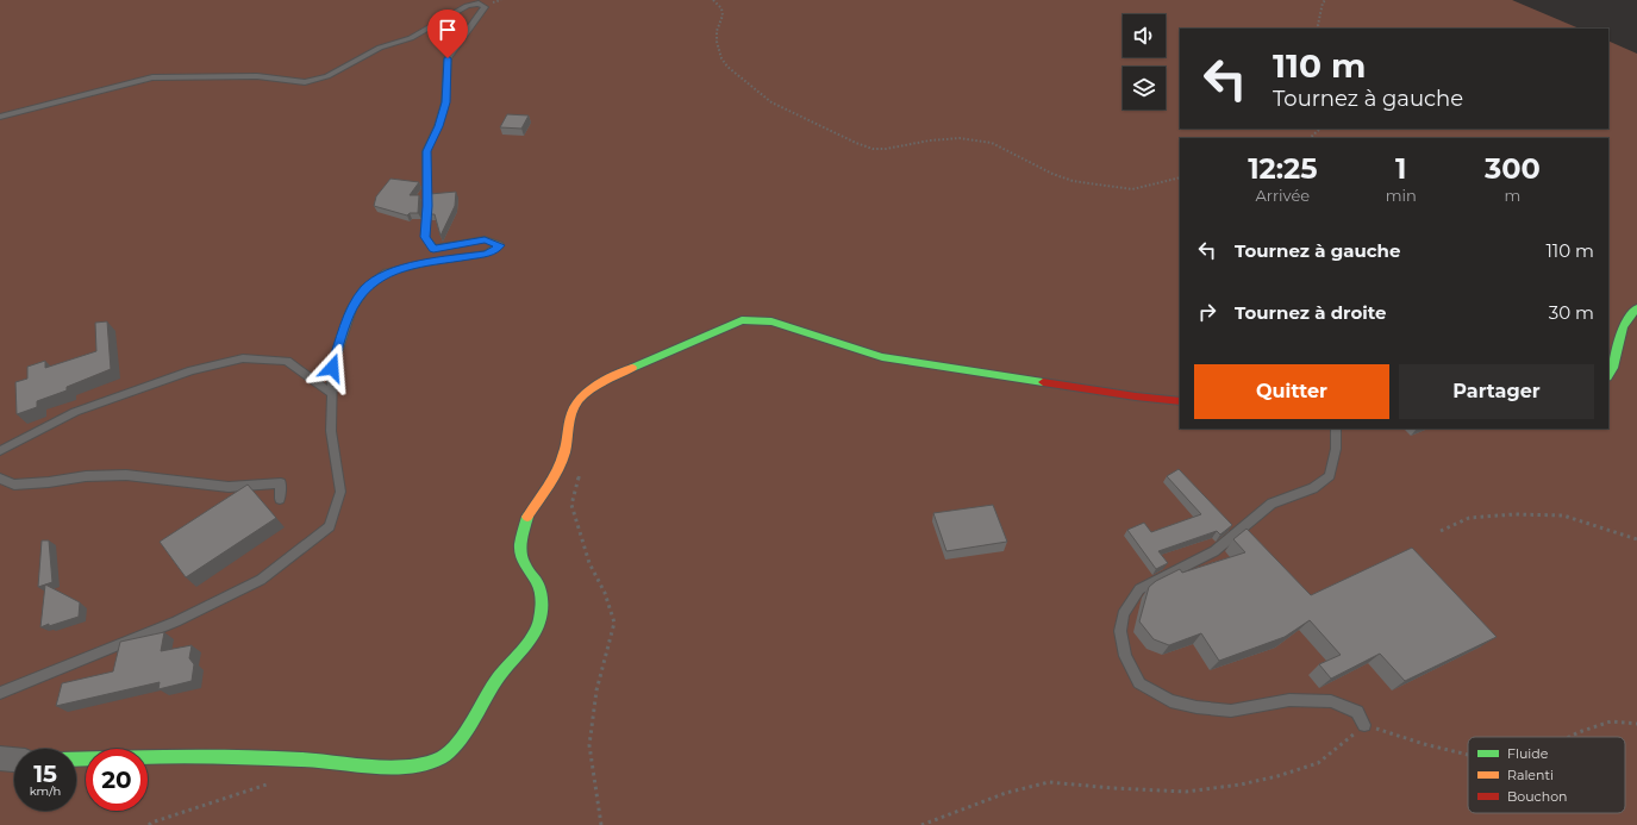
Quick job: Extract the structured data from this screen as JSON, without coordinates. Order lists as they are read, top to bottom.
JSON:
{
  "legend": ["Fluide", "Ralenti", "Bouchon"],
  "page": {
    "turn": ["110 m", "Tournez à gauche"],
    "eta": [
      "12:25",
      "Arrivée",
      "1",
      "min",
      "300",
      "m"
    ],
    "list": [
      {
        "name": "Tournez à gauche",
        "value": "110 m"
      },
      {
        "name": "Tournez à droite",
        "value": "30 m"
      }
    ],
    "buttons": ["Quitter", "Partager"],
    "speed": "15 km/h",
    "limit": "20"
  }
}
